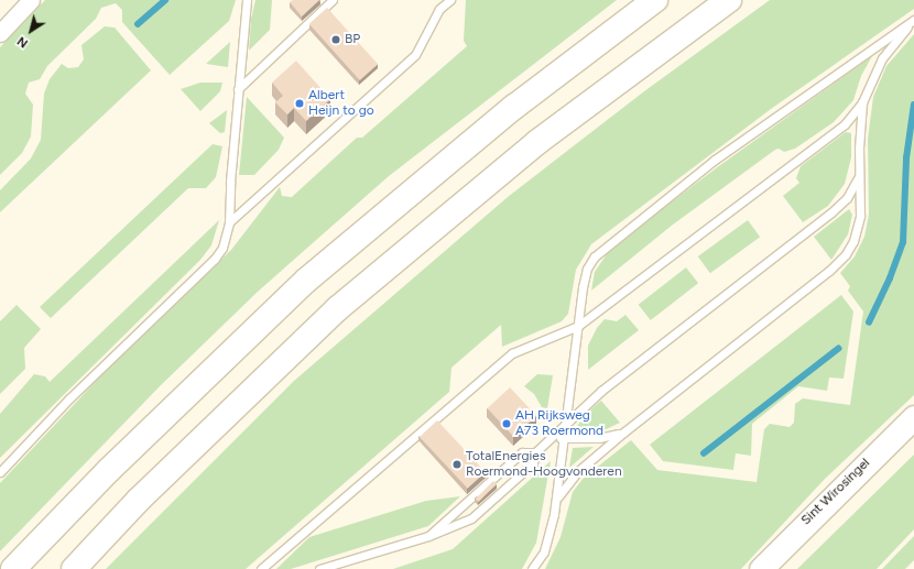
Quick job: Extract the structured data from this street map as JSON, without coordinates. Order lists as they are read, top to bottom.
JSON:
{
  "streets": {
    "main road": ["Sint Wirosingel"]
  },
  "places": [
    "BP",
    "Albert Heijn to go",
    "AH Rijksweg A73 Roermond",
    "TotalEnergies Roermond-Hoogvonderen"
  ],
  "north": "bottom left"
}
